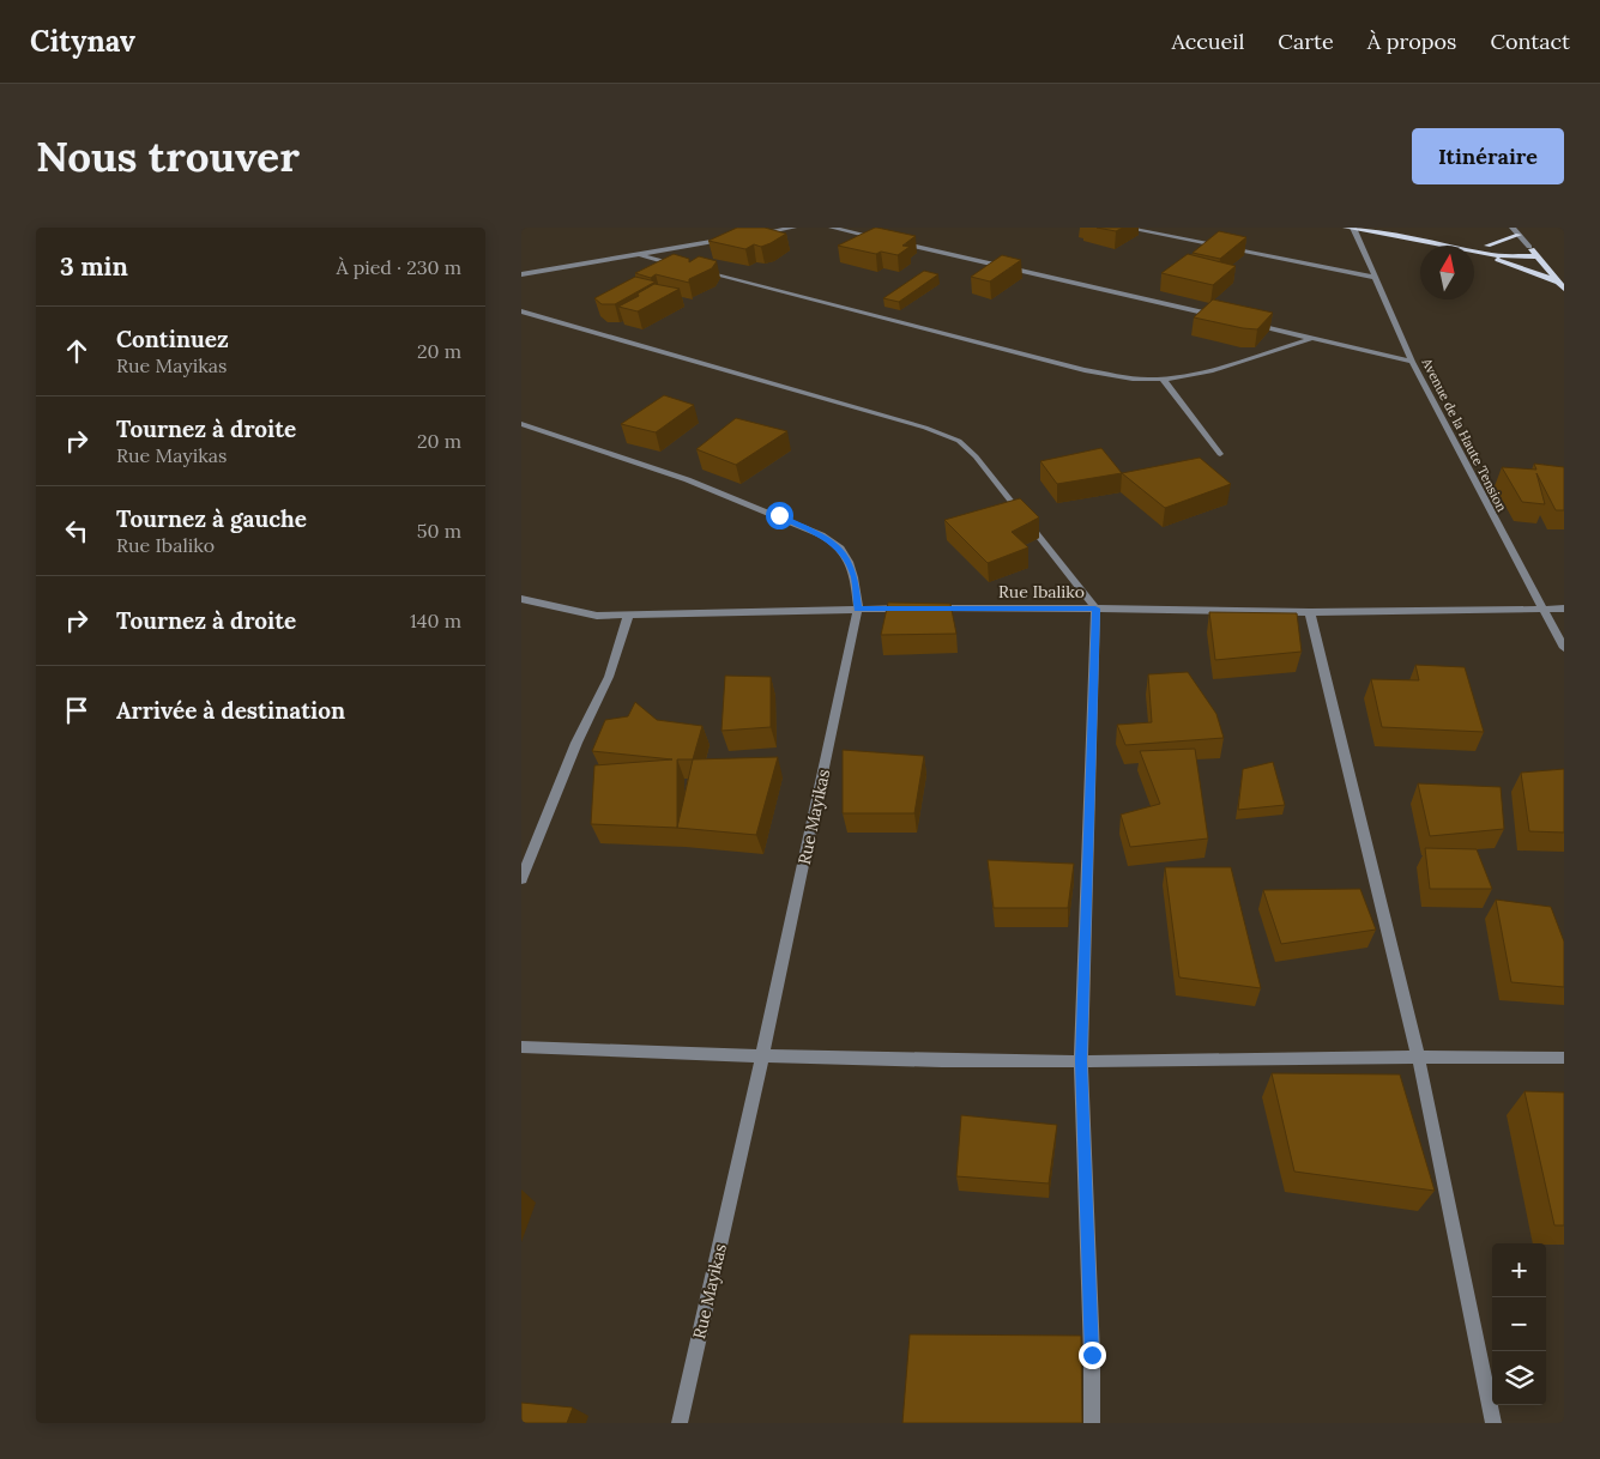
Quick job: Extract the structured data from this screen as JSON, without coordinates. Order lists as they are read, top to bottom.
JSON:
{
  "streets": {
    "street": ["Avenue de la Haute Tension", "Rue Ibaliko", "Rue Mayikas"]
  },
  "crossings": [
    ["Avenue de la Haute Tension", "Rue Ibaliko"]
  ],
  "north": "top",
  "page": {
    "header": "Citynav",
    "nav": [
      "Accueil",
      "Carte",
      "À propos",
      "Contact"
    ],
    "buttons": "Itinéraire",
    "title": "Nous trouver",
    "heading": ["3 min", "À pied · 230 m"],
    "list": [
      ["Continuez", "Rue Mayikas", "20 m"],
      ["Tournez à droite", "Rue Mayikas", "20 m"],
      ["Tournez à gauche", "Rue Ibaliko", "50 m"],
      ["Tournez à droite", "140 m"],
      "Arrivée à destination"
    ],
    "map_buttons": ["+", "−"]
  }
}
